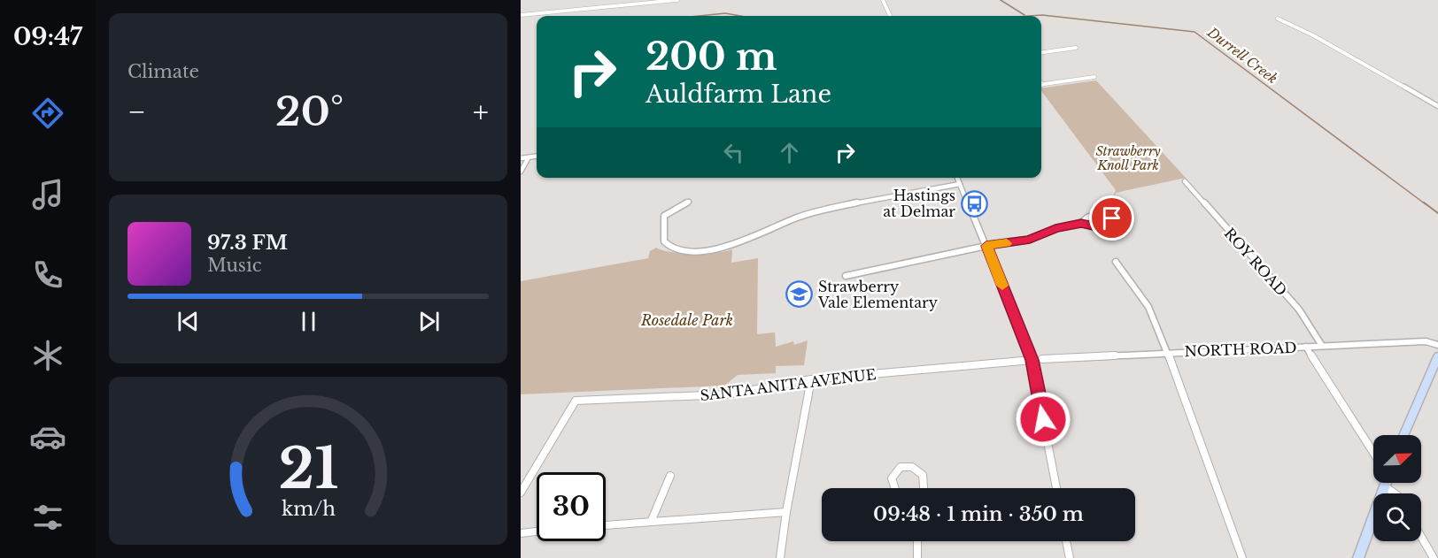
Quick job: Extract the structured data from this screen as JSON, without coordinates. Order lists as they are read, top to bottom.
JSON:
{
  "streets": {
    "street": ["ROY ROAD", "NORTH ROAD", "SANTA ANITA AVENUE"]
  },
  "crossings": [
    ["ROY ROAD", "NORTH ROAD"]
  ],
  "water": ["Durrell Creek"],
  "parks": ["Strawberry Knoll Park", "Rosedale Park"],
  "places": {
    "bus stop": ["Hastings at Delmar"],
    "school or university": ["Strawberry Vale Elementary"]
  },
  "north": "top right",
  "page": {
    "tabs": "09:47",
    "tile": "Climate",
    "turn": ["200 m", "Auldfarm Lane"],
    "heat": ["−", "20°", "+"],
    "song": ["97.3 FM", "Music"],
    "limit": "30",
    "trip": "09:48 · 1 min · 350 m",
    "gauge": ["21", "km/h"]
  }
}
